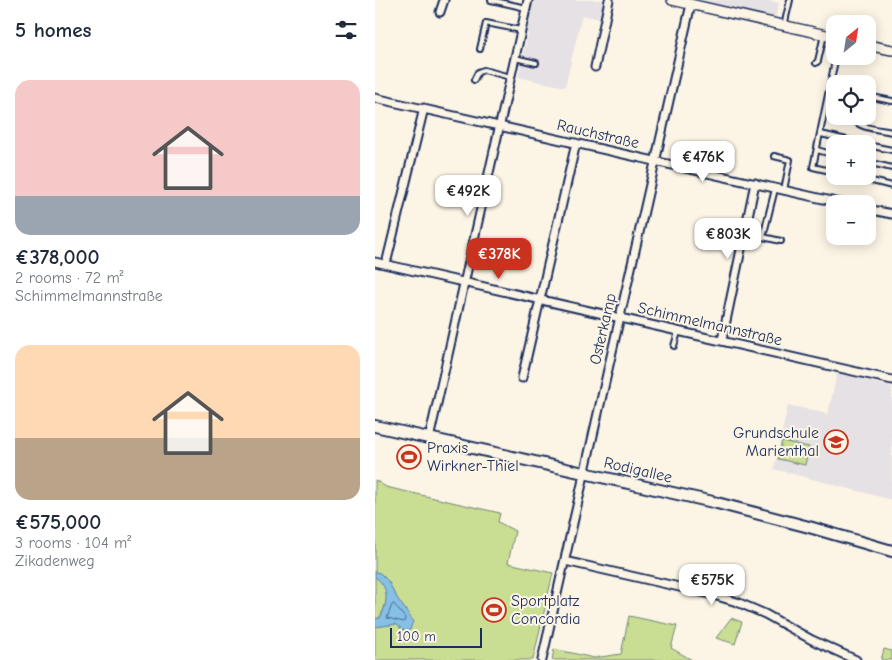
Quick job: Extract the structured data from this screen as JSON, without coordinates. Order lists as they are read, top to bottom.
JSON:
{
  "streets": {
    "main road": ["Rodigallee"],
    "street": ["Rauchstraße", "Schimmelmannstraße", "Osterkamp"]
  },
  "crossings": [
    ["Rauchstraße", "Osterkamp"],
    ["Schimmelmannstraße", "Osterkamp"],
    ["Osterkamp", "Rodigallee"]
  ],
  "places": {
    "school or university": ["Grundschule Marienthal"],
    "sports": ["Praxis Wirkner-Thiel", "Sportplatz Concordia"]
  },
  "scale_bar": "100 m",
  "north": "top right",
  "page": {
    "heading": "5 homes",
    "map_buttons": ["+", "−"],
    "list": [
      {
        "name": "€378,000",
        "note": "2 rooms · 72 m² · Schimmelmannstraße"
      },
      {
        "name": "€575,000",
        "note": "3 rooms · 104 m² · Zikadenweg"
      }
    ],
    "price": [
      "€476K",
      "€492K",
      "€803K",
      "€378K",
      "€575K"
    ],
    "scale": "100 m"
  }
}
